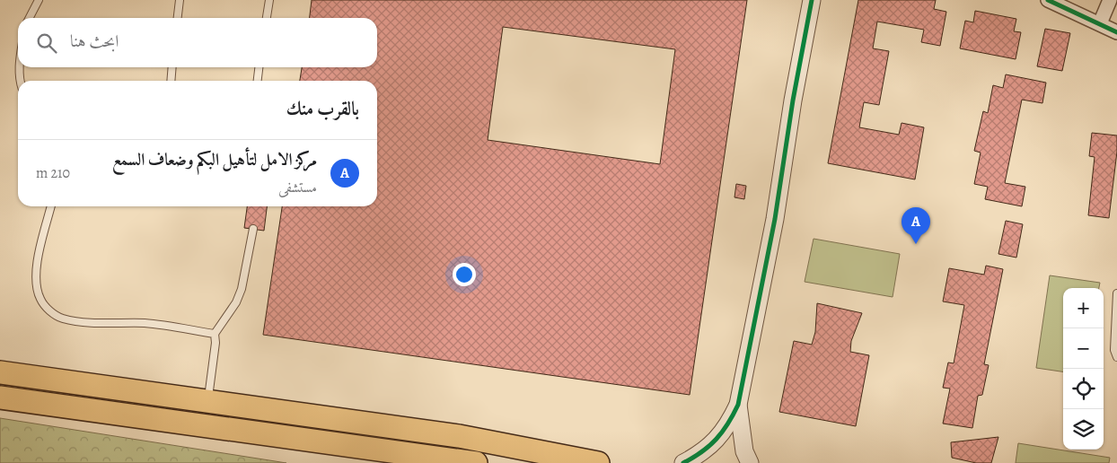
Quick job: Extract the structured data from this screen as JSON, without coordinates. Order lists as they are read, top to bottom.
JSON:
{
  "page": {
    "search": "ابحث هنا",
    "heading": "بالقرب منك",
    "list": [
      {
        "mark": "A",
        "name": "مركز الامل لتأهيل البكم وضعاف السمع",
        "note": "مستشفى",
        "value": "210 m"
      }
    ],
    "pins": "A",
    "map_buttons": ["+", "−"]
  }
}
